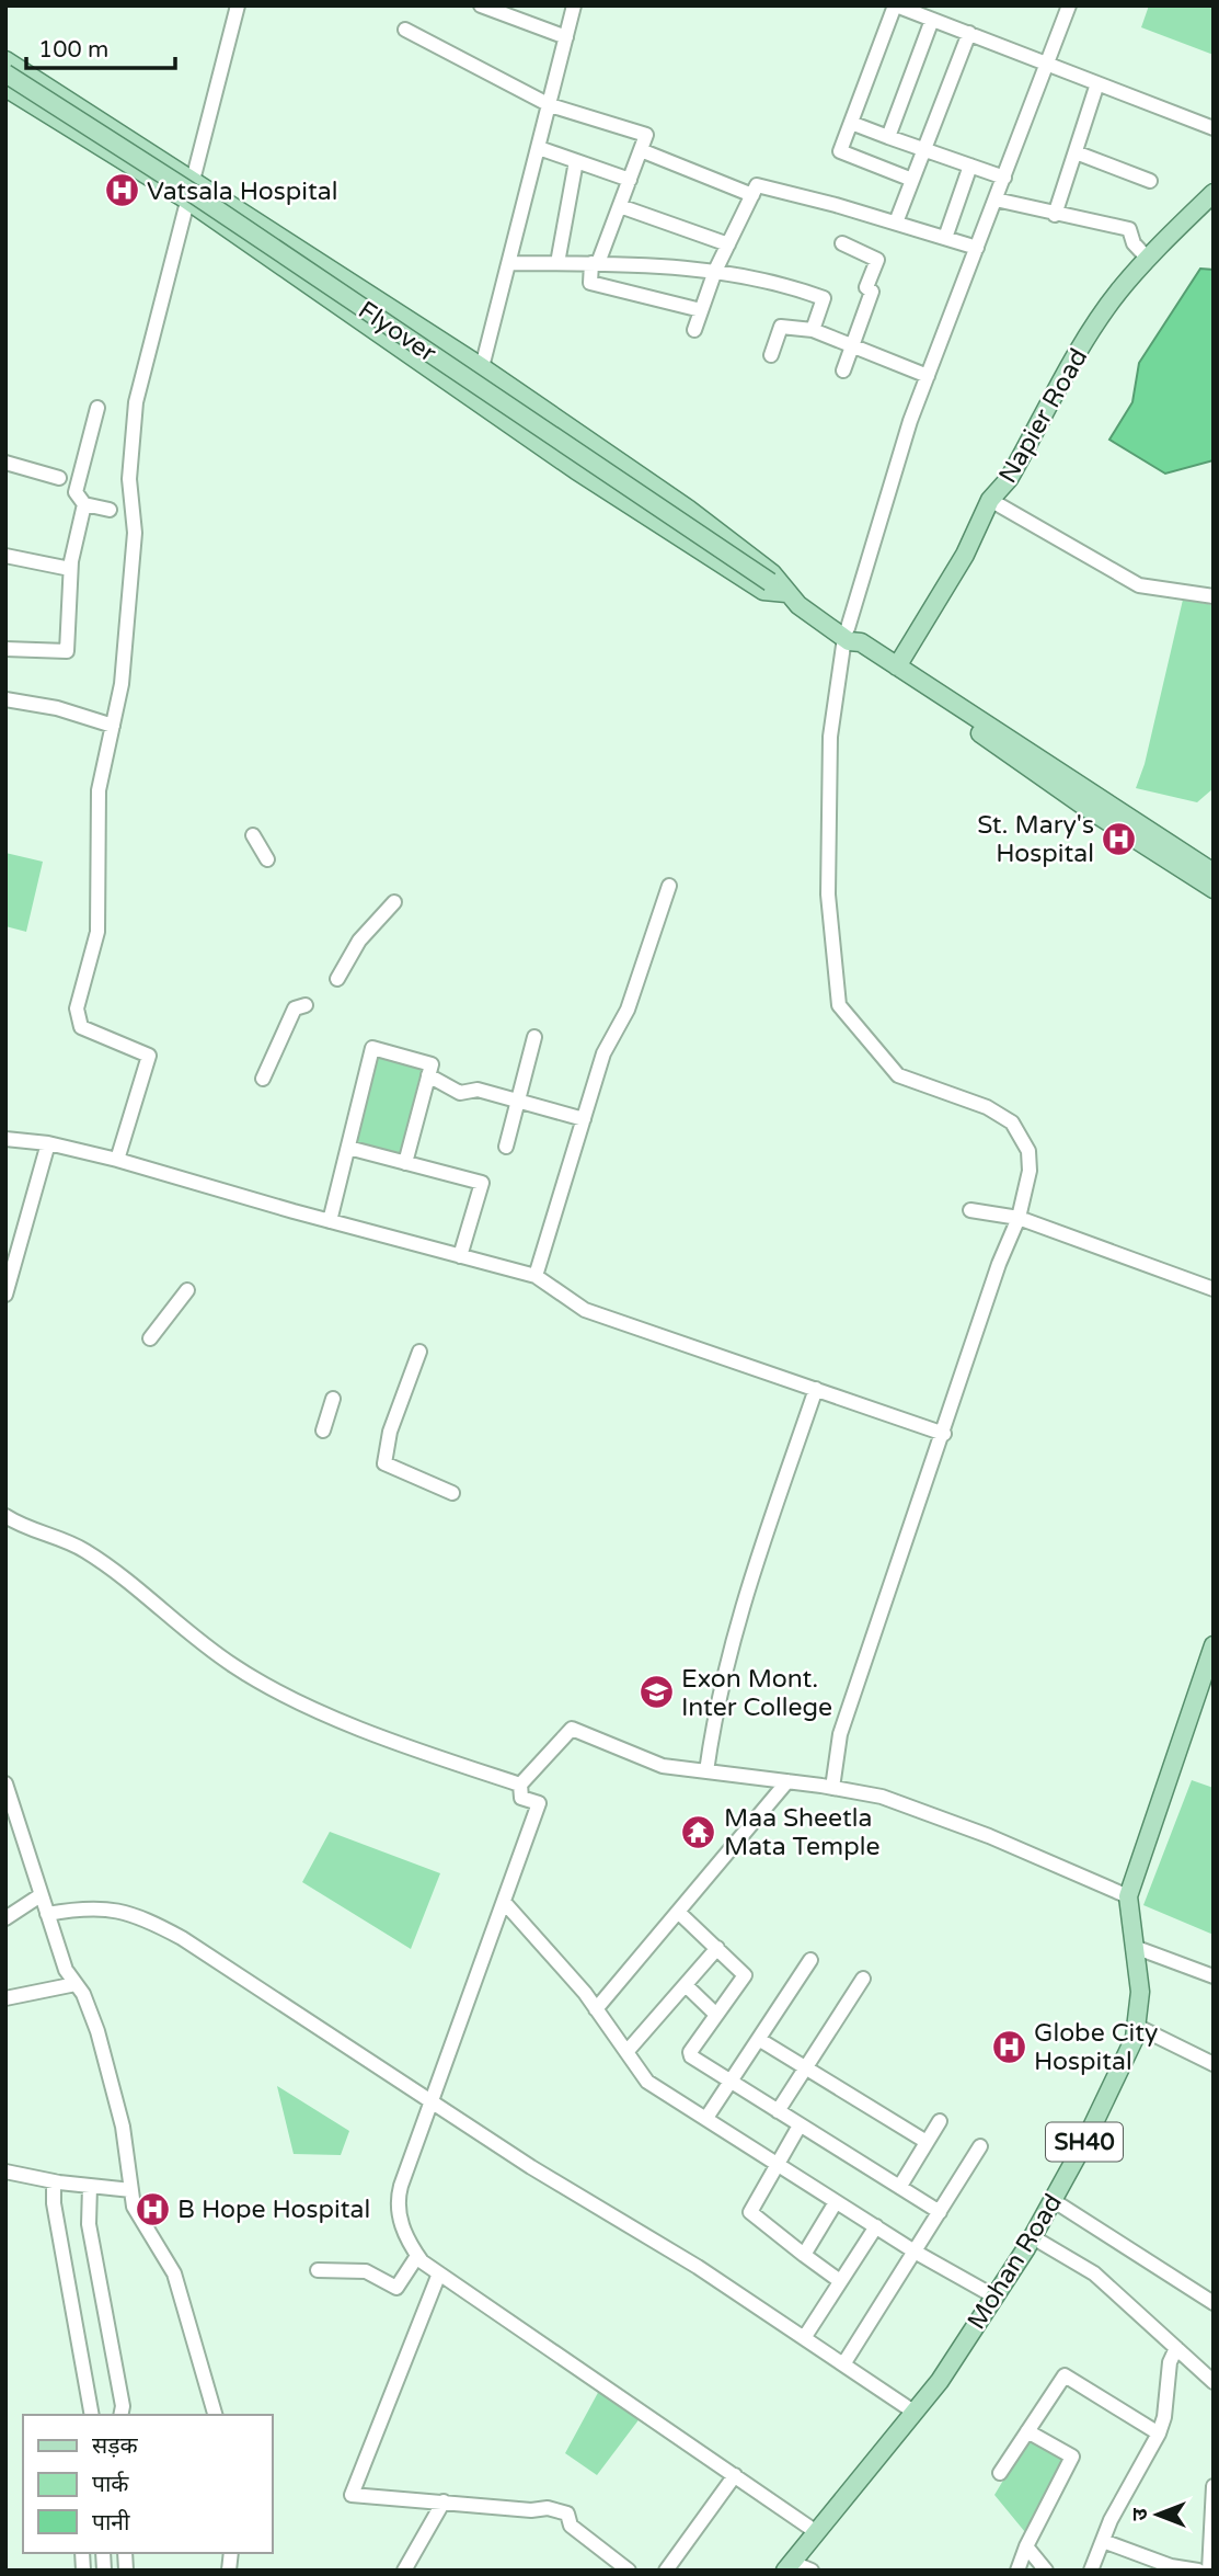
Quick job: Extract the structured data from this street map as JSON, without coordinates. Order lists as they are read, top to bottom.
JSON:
{
  "streets": {
    "main road": [
      "Flyover",
      "Napier Road",
      "SH40",
      "Mohan Road"
    ]
  },
  "places": {
    "hospital": [
      "Vatsala Hospital",
      "St. Mary's Hospital",
      "Globe City Hospital",
      "B Hope Hospital"
    ],
    "school or university": ["Exon Mont. Inter College"],
    "temple": ["Maa Sheetla Mata Temple"]
  },
  "legend": ["सड़क", "पार्क", "पानी"],
  "scale_bar": "100 m",
  "north": "left"
}
